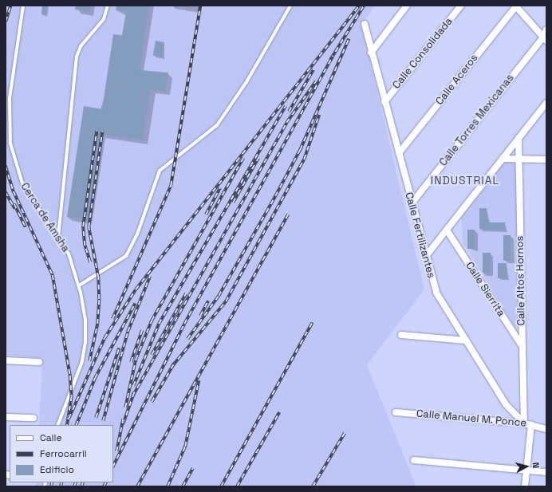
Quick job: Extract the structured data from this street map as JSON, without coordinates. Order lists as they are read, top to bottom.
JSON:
{
  "streets": {
    "street": [
      "Calle Consolidada",
      "Calle Aceros",
      "Calle Torres Mexicanas",
      "Calle Fertilizantes",
      "Calle Altos Hornos",
      "Calle Sierrita",
      "Calle Manuel M. Ponce"
    ],
    "lane": ["Cerca de Amsha"]
  },
  "crossings": [
    ["Calle Consolidada", "Calle Fertilizantes"],
    ["Calle Aceros", "Calle Fertilizantes"],
    ["Calle Torres Mexicanas", "Calle Fertilizantes"],
    ["Calle Fertilizantes", "Calle Altos Hornos"],
    ["Calle Fertilizantes", "Calle Manuel M. Ponce"],
    ["Calle Altos Hornos", "Calle Sierrita"],
    ["Calle Altos Hornos", "Calle Manuel M. Ponce"]
  ],
  "districts": ["INDUSTRIAL"],
  "legend": ["Calle", "Ferrocarril", "Edificio"],
  "north": "right"
}
